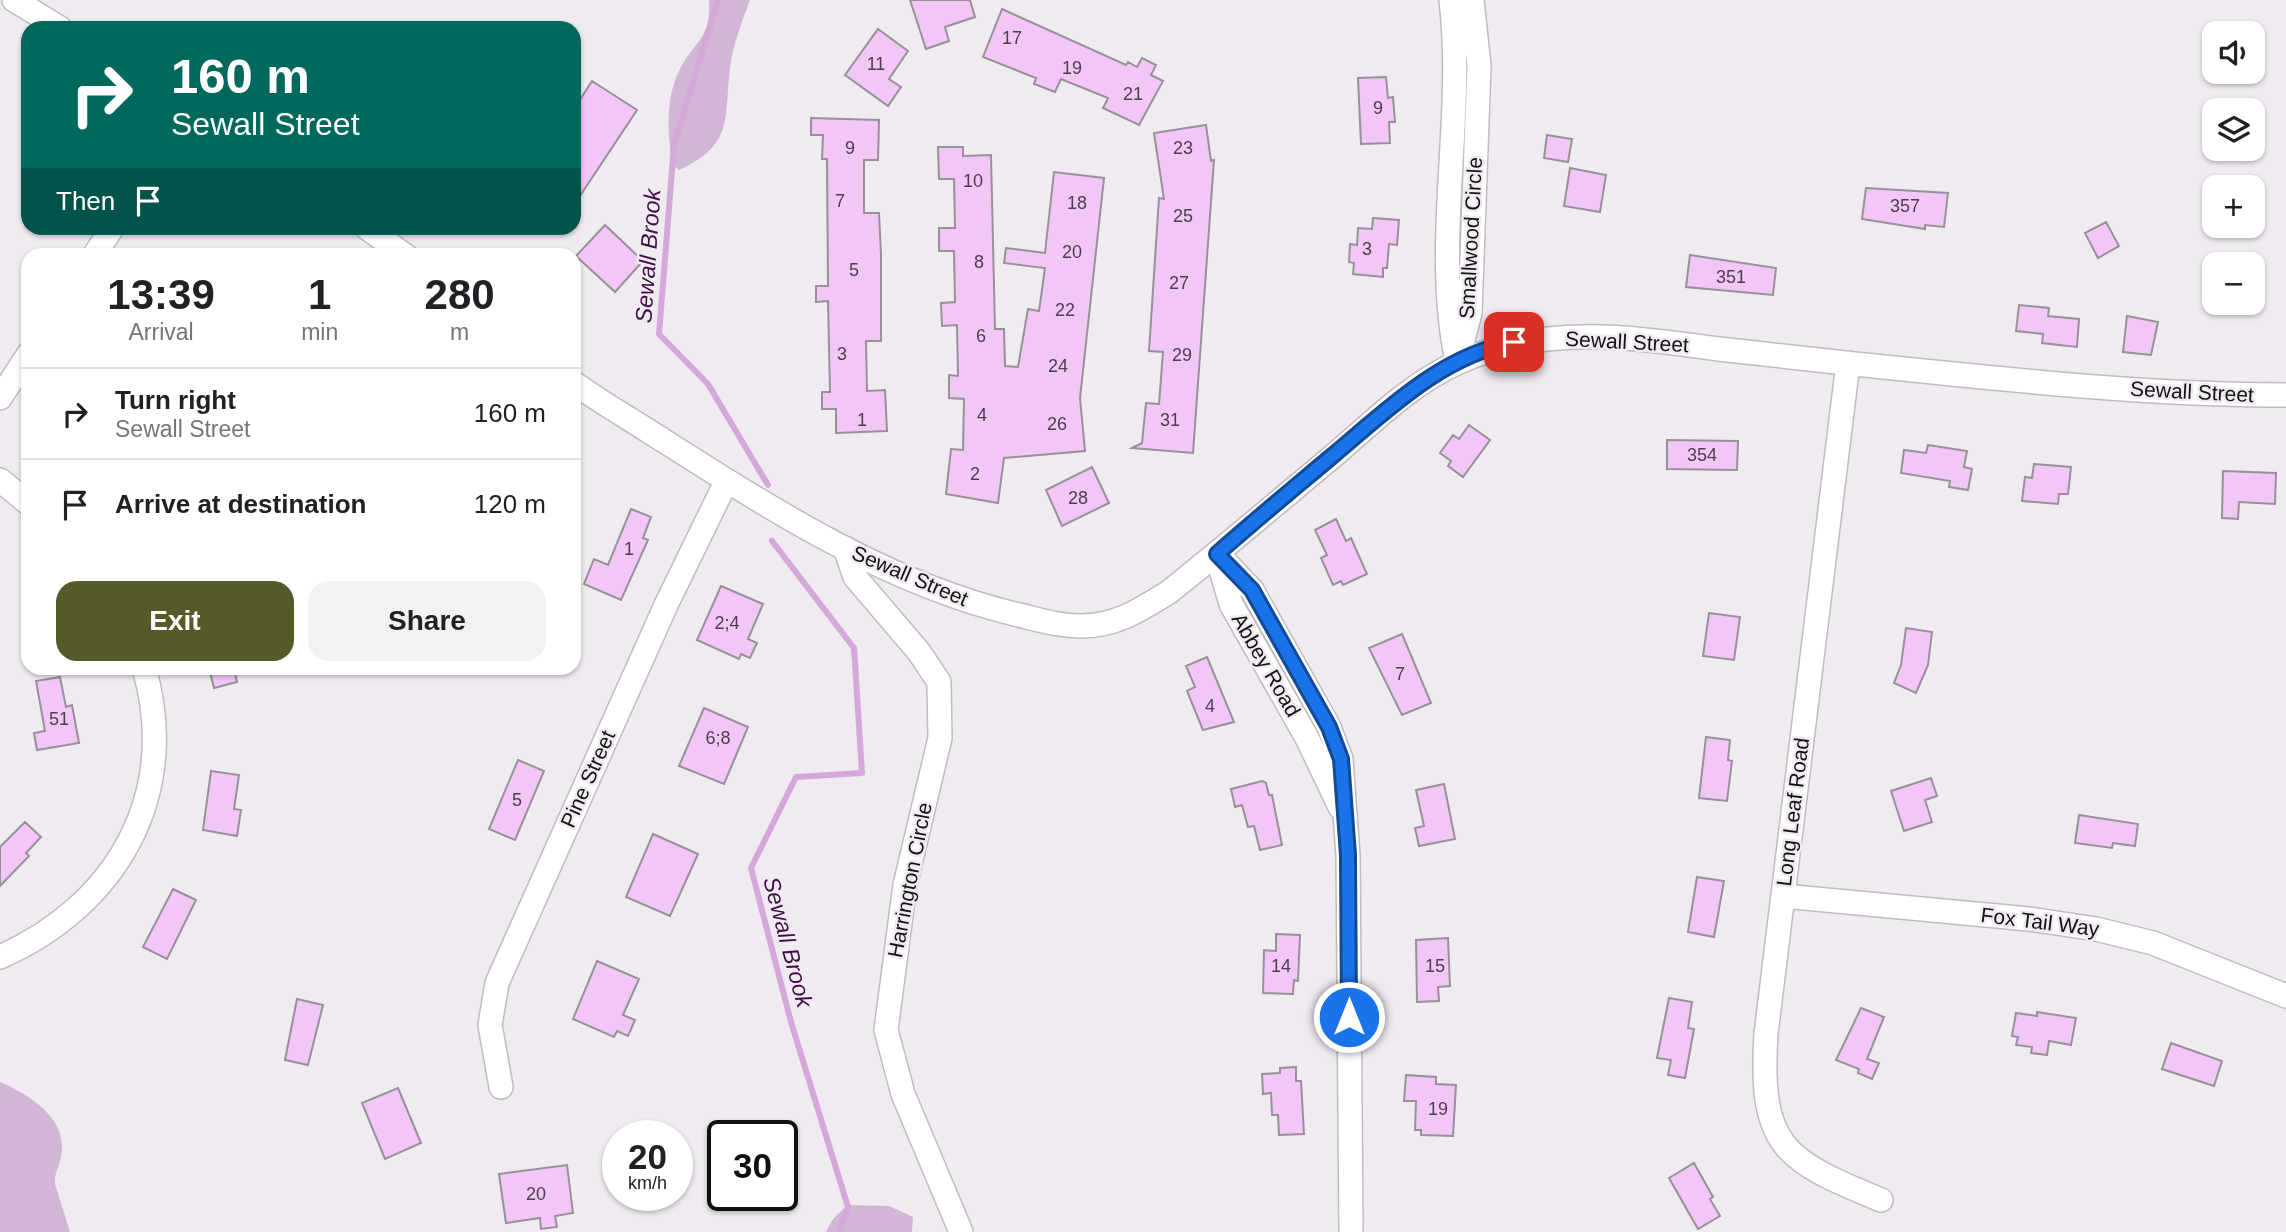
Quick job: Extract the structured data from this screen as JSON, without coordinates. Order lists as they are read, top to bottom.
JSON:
{
  "streets": {
    "street": [
      "Smallwood Circle",
      "Sewall Street",
      "Abbey Road",
      "Pine Street",
      "Long Leaf Road",
      "Harrington Circle",
      "Fox Tail Way"
    ]
  },
  "crossings": [
    ["Smallwood Circle", "Sewall Street"],
    ["Sewall Street", "Abbey Road"],
    ["Sewall Street", "Pine Street"],
    ["Sewall Street", "Long Leaf Road"],
    ["Sewall Street", "Harrington Circle"],
    ["Long Leaf Road", "Fox Tail Way"]
  ],
  "water": ["Sewall Brook"],
  "house_numbers": [
    "17",
    "11",
    "19",
    "21",
    "9",
    "9",
    "23",
    "10",
    "7",
    "18",
    "357",
    "25",
    "3",
    "20",
    "8",
    "5",
    "351",
    "27",
    "22",
    "6",
    "3",
    "29",
    "24",
    "4",
    "1",
    "31",
    "26",
    "354",
    "2",
    "28",
    "1",
    "2;4",
    "7",
    "4",
    "51",
    "6;8",
    "5",
    "14",
    "15",
    "19",
    "20"
  ],
  "page": {
    "map_buttons": ["+", "−"],
    "turn": ["160 m", "Sewall Street"],
    "then": "Then",
    "eta": [
      "13:39",
      "Arrival",
      "1",
      "min",
      "280",
      "m"
    ],
    "list": [
      {
        "name": "Turn right",
        "note": "Sewall Street",
        "value": "160 m"
      },
      {
        "name": "Arrive at destination",
        "value": "120 m"
      }
    ],
    "buttons": ["Exit", "Share"],
    "speed": "20 km/h",
    "limit": "30"
  }
}
